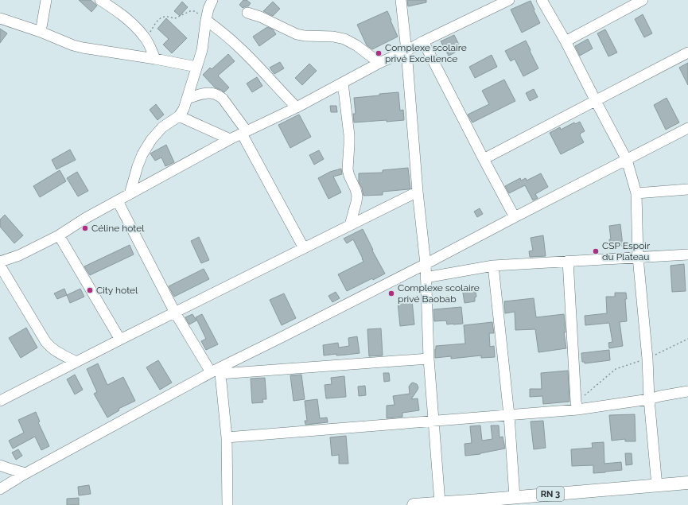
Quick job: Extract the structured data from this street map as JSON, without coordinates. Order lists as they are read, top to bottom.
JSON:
{
  "streets": {
    "main road": ["RN 3"]
  },
  "places": [
    "Complexe scolaire privé Excellence",
    "Céline hotel",
    "CSP Espoir du Plateau",
    "City hotel",
    "Complexe scolaire privé Baobab"
  ]
}
